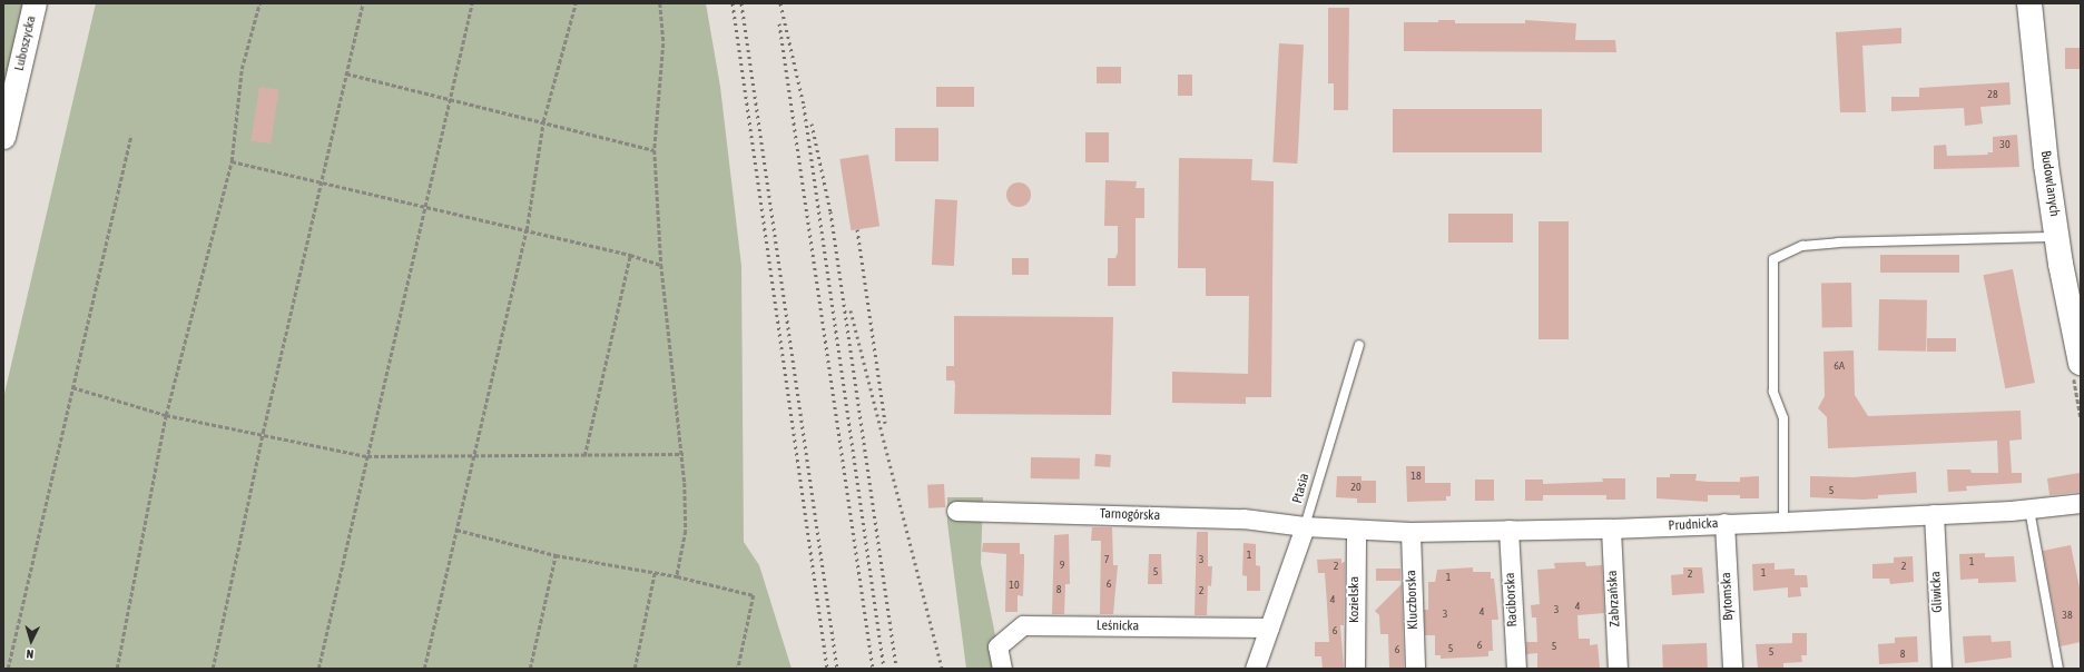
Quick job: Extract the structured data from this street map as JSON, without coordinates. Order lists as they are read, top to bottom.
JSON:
{
  "streets": {
    "main road": ["Budowlanych"],
    "street": [
      "Luboszycka",
      "Tarnogórska",
      "Prudnicka",
      "Gliwicka",
      "Bytomska",
      "Zabrzańska",
      "Kozielska",
      "Kluczborska",
      "Raciborska",
      "Leśnicka"
    ],
    "lane": ["Ptasia"]
  },
  "crossings": [
    ["Ptasia", "Tarnogórska"],
    ["Ptasia", "Prudnicka"],
    ["Tarnogórska", "Prudnicka"],
    ["Prudnicka", "Gliwicka"],
    ["Prudnicka", "Bytomska"],
    ["Prudnicka", "Zabrzańska"],
    ["Prudnicka", "Kozielska"],
    ["Prudnicka", "Kluczborska"],
    ["Prudnicka", "Raciborska"]
  ],
  "house_numbers": [
    "28",
    "30",
    "6A",
    "18",
    "20",
    "5",
    "1",
    "7",
    "3",
    "1",
    "9",
    "2",
    "2",
    "5",
    "1",
    "2",
    "1",
    "6",
    "10",
    "8",
    "2",
    "4",
    "4",
    "3",
    "4",
    "3",
    "38",
    "6",
    "6",
    "5",
    "5",
    "6",
    "5",
    "8"
  ],
  "north": "bottom"
}
